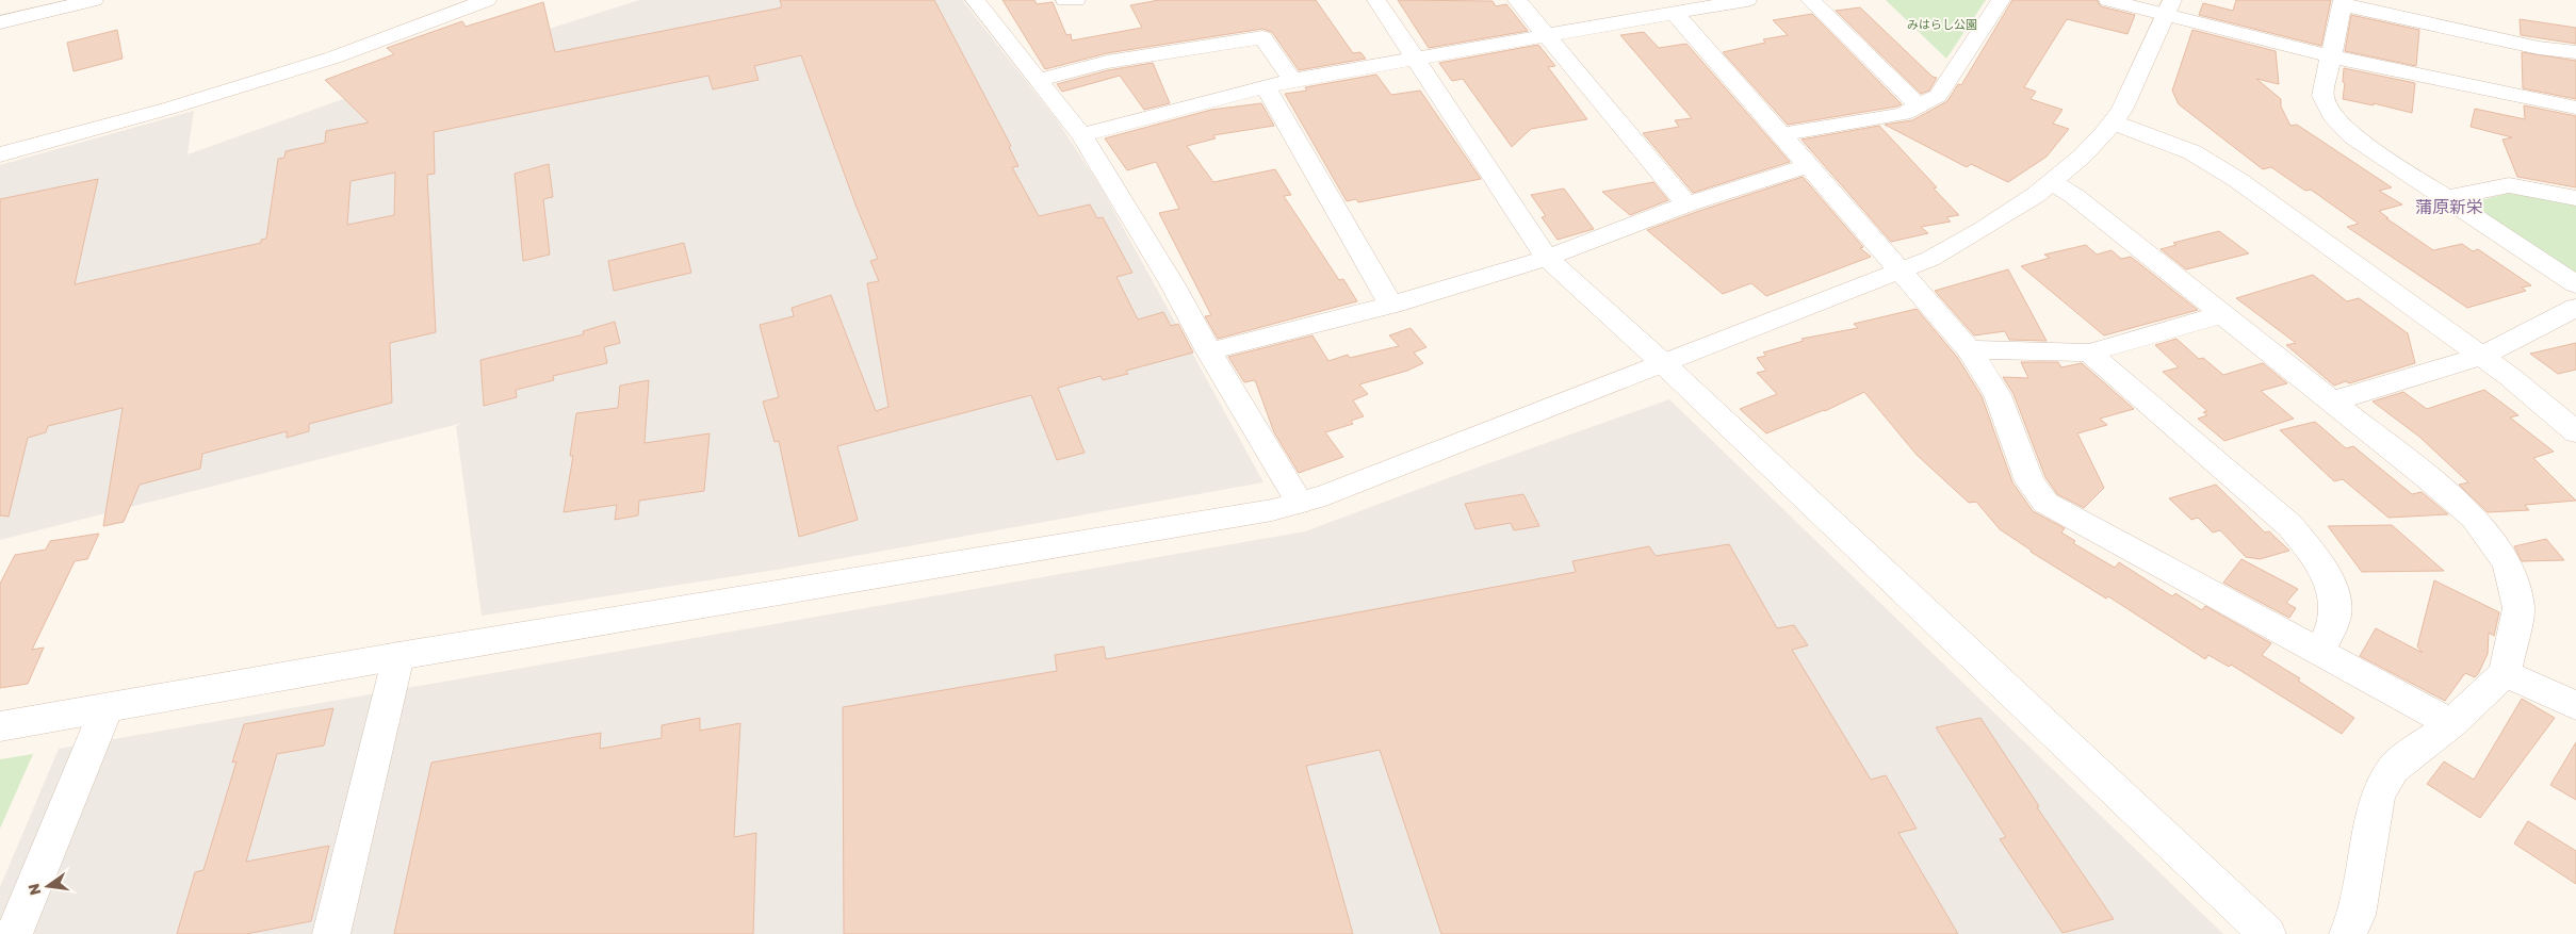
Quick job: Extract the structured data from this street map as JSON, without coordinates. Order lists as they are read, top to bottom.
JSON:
{
  "districts": ["蒲原新栄"],
  "parks": ["みはらし公園"],
  "north": "left"
}
